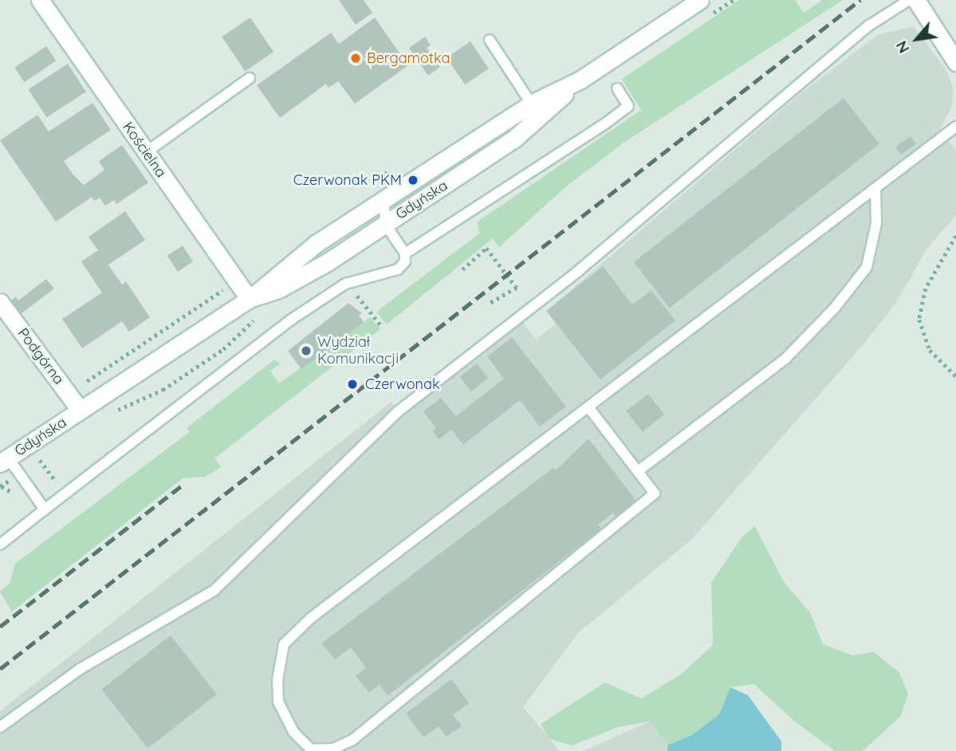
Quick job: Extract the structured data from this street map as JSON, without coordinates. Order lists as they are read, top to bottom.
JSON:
{
  "streets": {
    "main road": ["Kościelna", "Gdyńska", "Podgórna"]
  },
  "crossings": [
    ["Kościelna", "Gdyńska"],
    ["Gdyńska", "Podgórna"]
  ],
  "places": [
    "Bergamotka",
    "Czerwonak PKM",
    "Wydział Komunikacji",
    "Czerwonak"
  ],
  "north": "bottom left"
}
